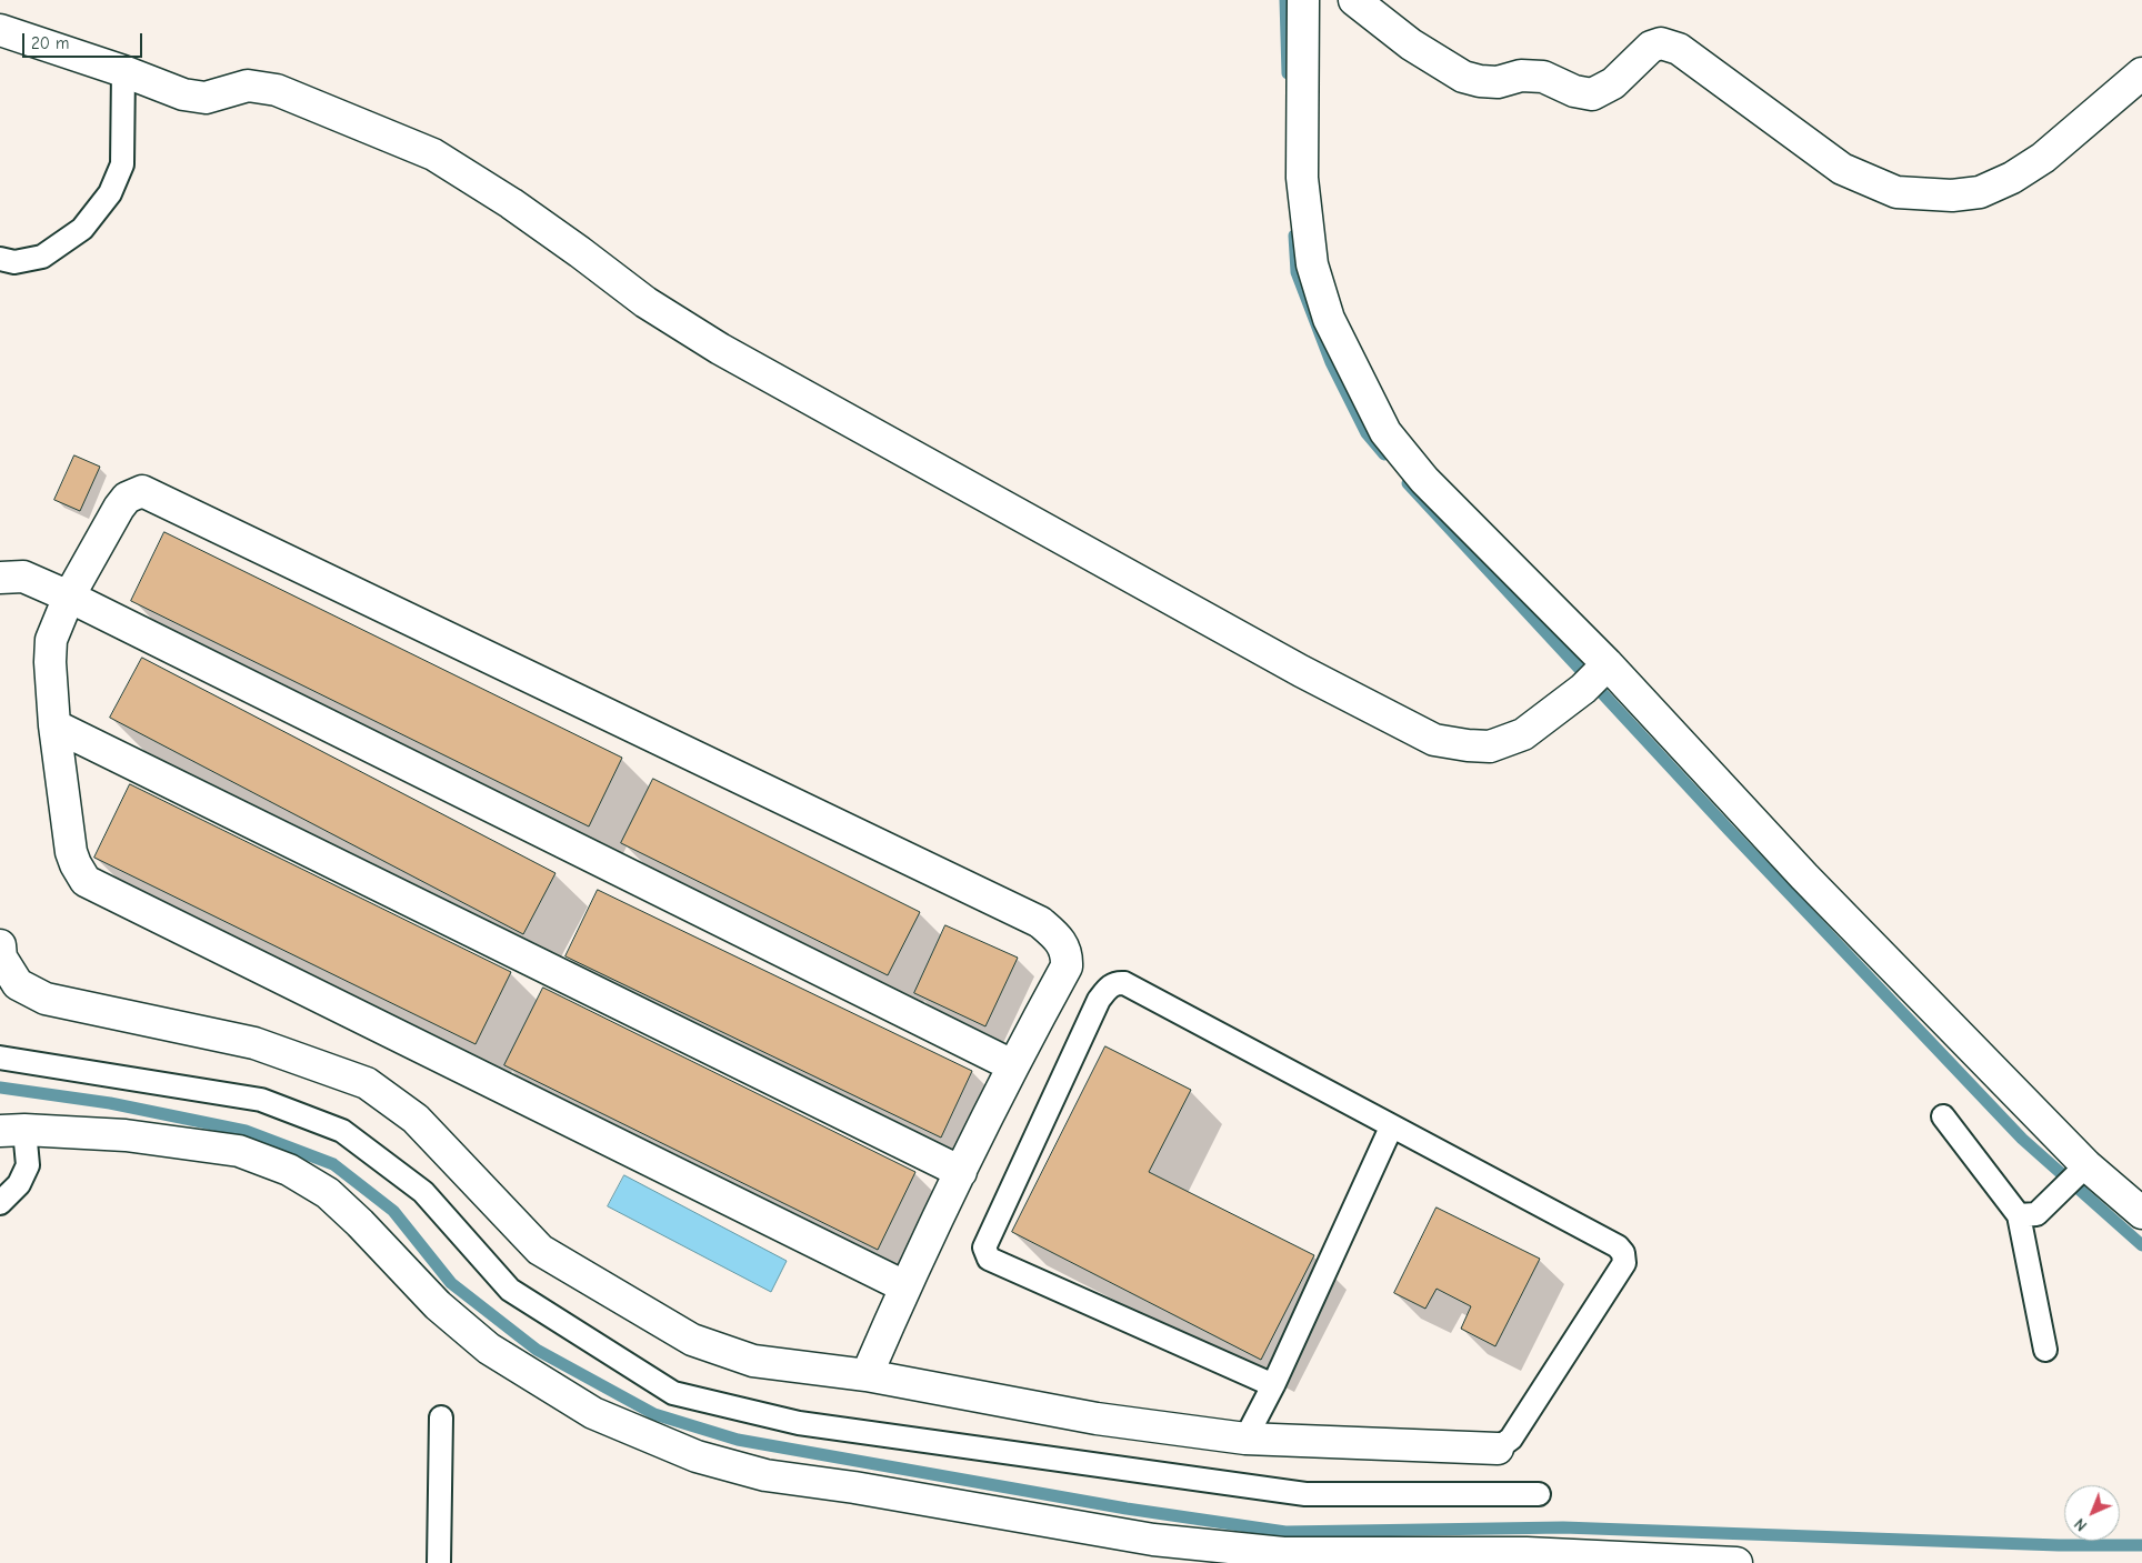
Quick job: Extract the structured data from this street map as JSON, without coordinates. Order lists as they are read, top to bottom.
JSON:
{
  "scale_bar": "20 m",
  "north": "bottom left"
}
